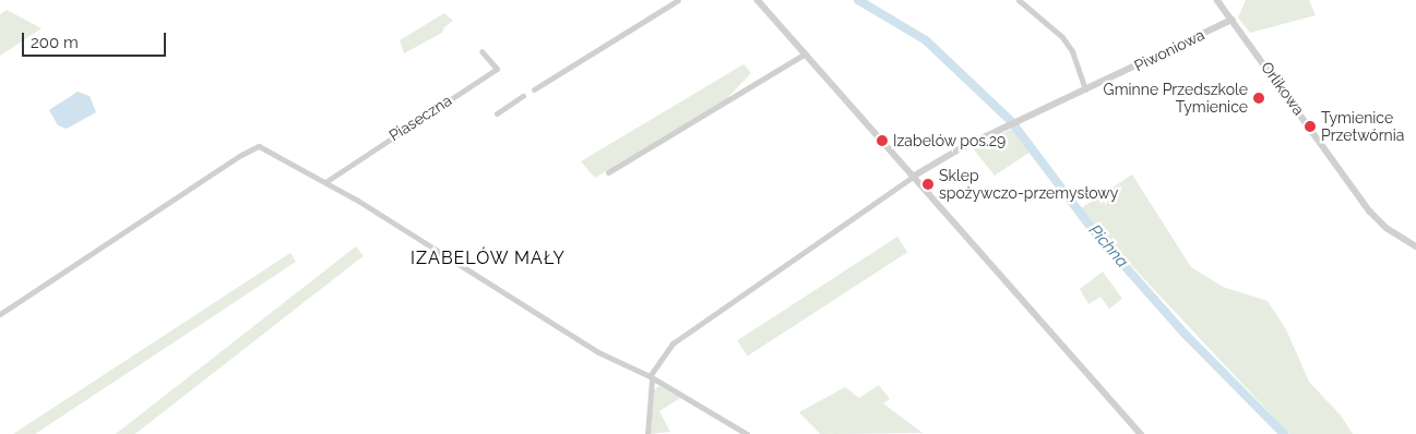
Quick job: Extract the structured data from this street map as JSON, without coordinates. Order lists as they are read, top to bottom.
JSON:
{
  "streets": {
    "street": ["Piwoniowa", "Orlikowa", "Piaseczna"]
  },
  "crossings": [
    ["Piwoniowa", "Orlikowa"]
  ],
  "districts": ["IZABELÓW MAŁY"],
  "water": ["Pichna"],
  "places": [
    "Gminne Przedszkole Tymienice",
    "Tymienice Przetwórnia",
    "Izabelów pos.29",
    "Sklep spożywczo-przemysłowy"
  ],
  "scale_bar": "200 m"
}
